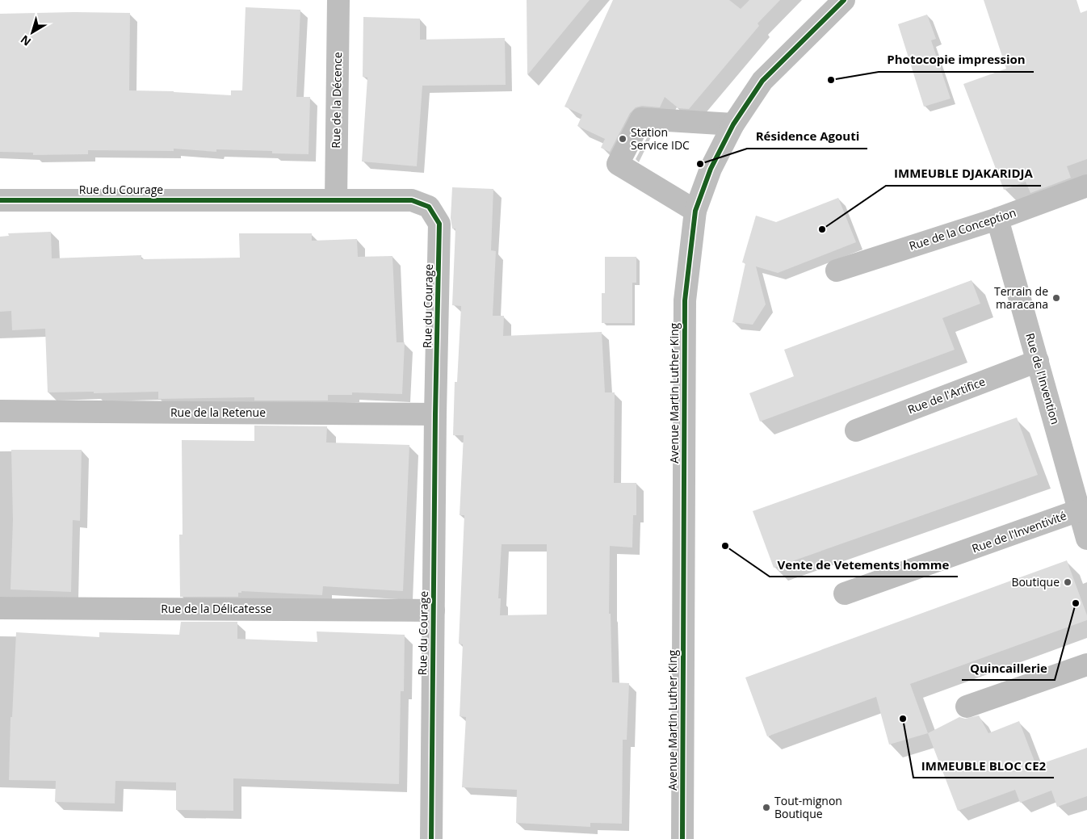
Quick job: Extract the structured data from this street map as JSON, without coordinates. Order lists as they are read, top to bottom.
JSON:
{
  "streets": {
    "street": [
      "Rue de la Décence",
      "Rue du Courage",
      "Rue de la Conception",
      "Rue de l'Invention",
      "Avenue Martin Luther King",
      "Rue de l'Artifice",
      "Rue de la Retenue",
      "Rue de l'Inventivité",
      "Rue de la Délicatesse"
    ]
  },
  "crossings": [
    ["Rue de la Décence", "Rue du Courage"],
    ["Rue du Courage", "Rue de la Retenue"],
    ["Rue du Courage", "Rue de la Délicatesse"],
    ["Rue de la Conception", "Rue de l'Invention"],
    ["Rue de l'Invention", "Rue de l'Artifice"],
    ["Rue de l'Invention", "Rue de l'Inventivité"]
  ],
  "places": [
    "Photocopie impression",
    "Station Service IDC",
    "Résidence Agouti",
    "IMMEUBLE DJAKARIDJA",
    "Terrain de maracana",
    "Vente de Vetements homme",
    "Boutique",
    "Quincaillerie",
    "IMMEUBLE BLOC CE2",
    "Tout-mignon Boutique"
  ],
  "north": "bottom left"
}
